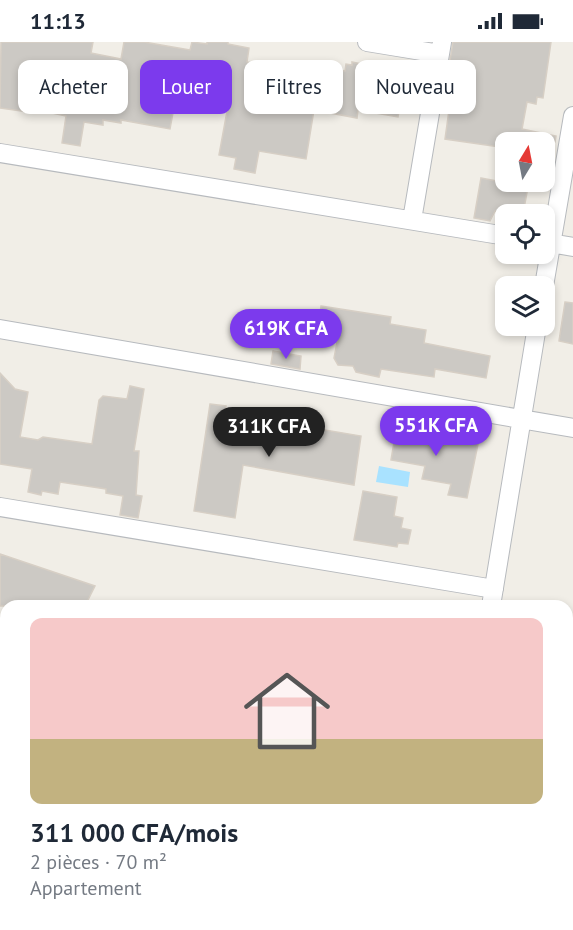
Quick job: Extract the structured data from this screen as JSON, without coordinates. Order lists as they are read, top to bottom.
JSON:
{
  "north": "top",
  "page": {
    "status": "11:13",
    "chip": [
      "Acheter",
      "Louer",
      "Filtres",
      "Nouveau"
    ],
    "price": ["619K CFA", "551K CFA", "311K CFA"],
    "list": [
      {
        "name": "311 000 CFA/mois",
        "note": "2 pièces · 70 m² · Appartement"
      }
    ]
  }
}
